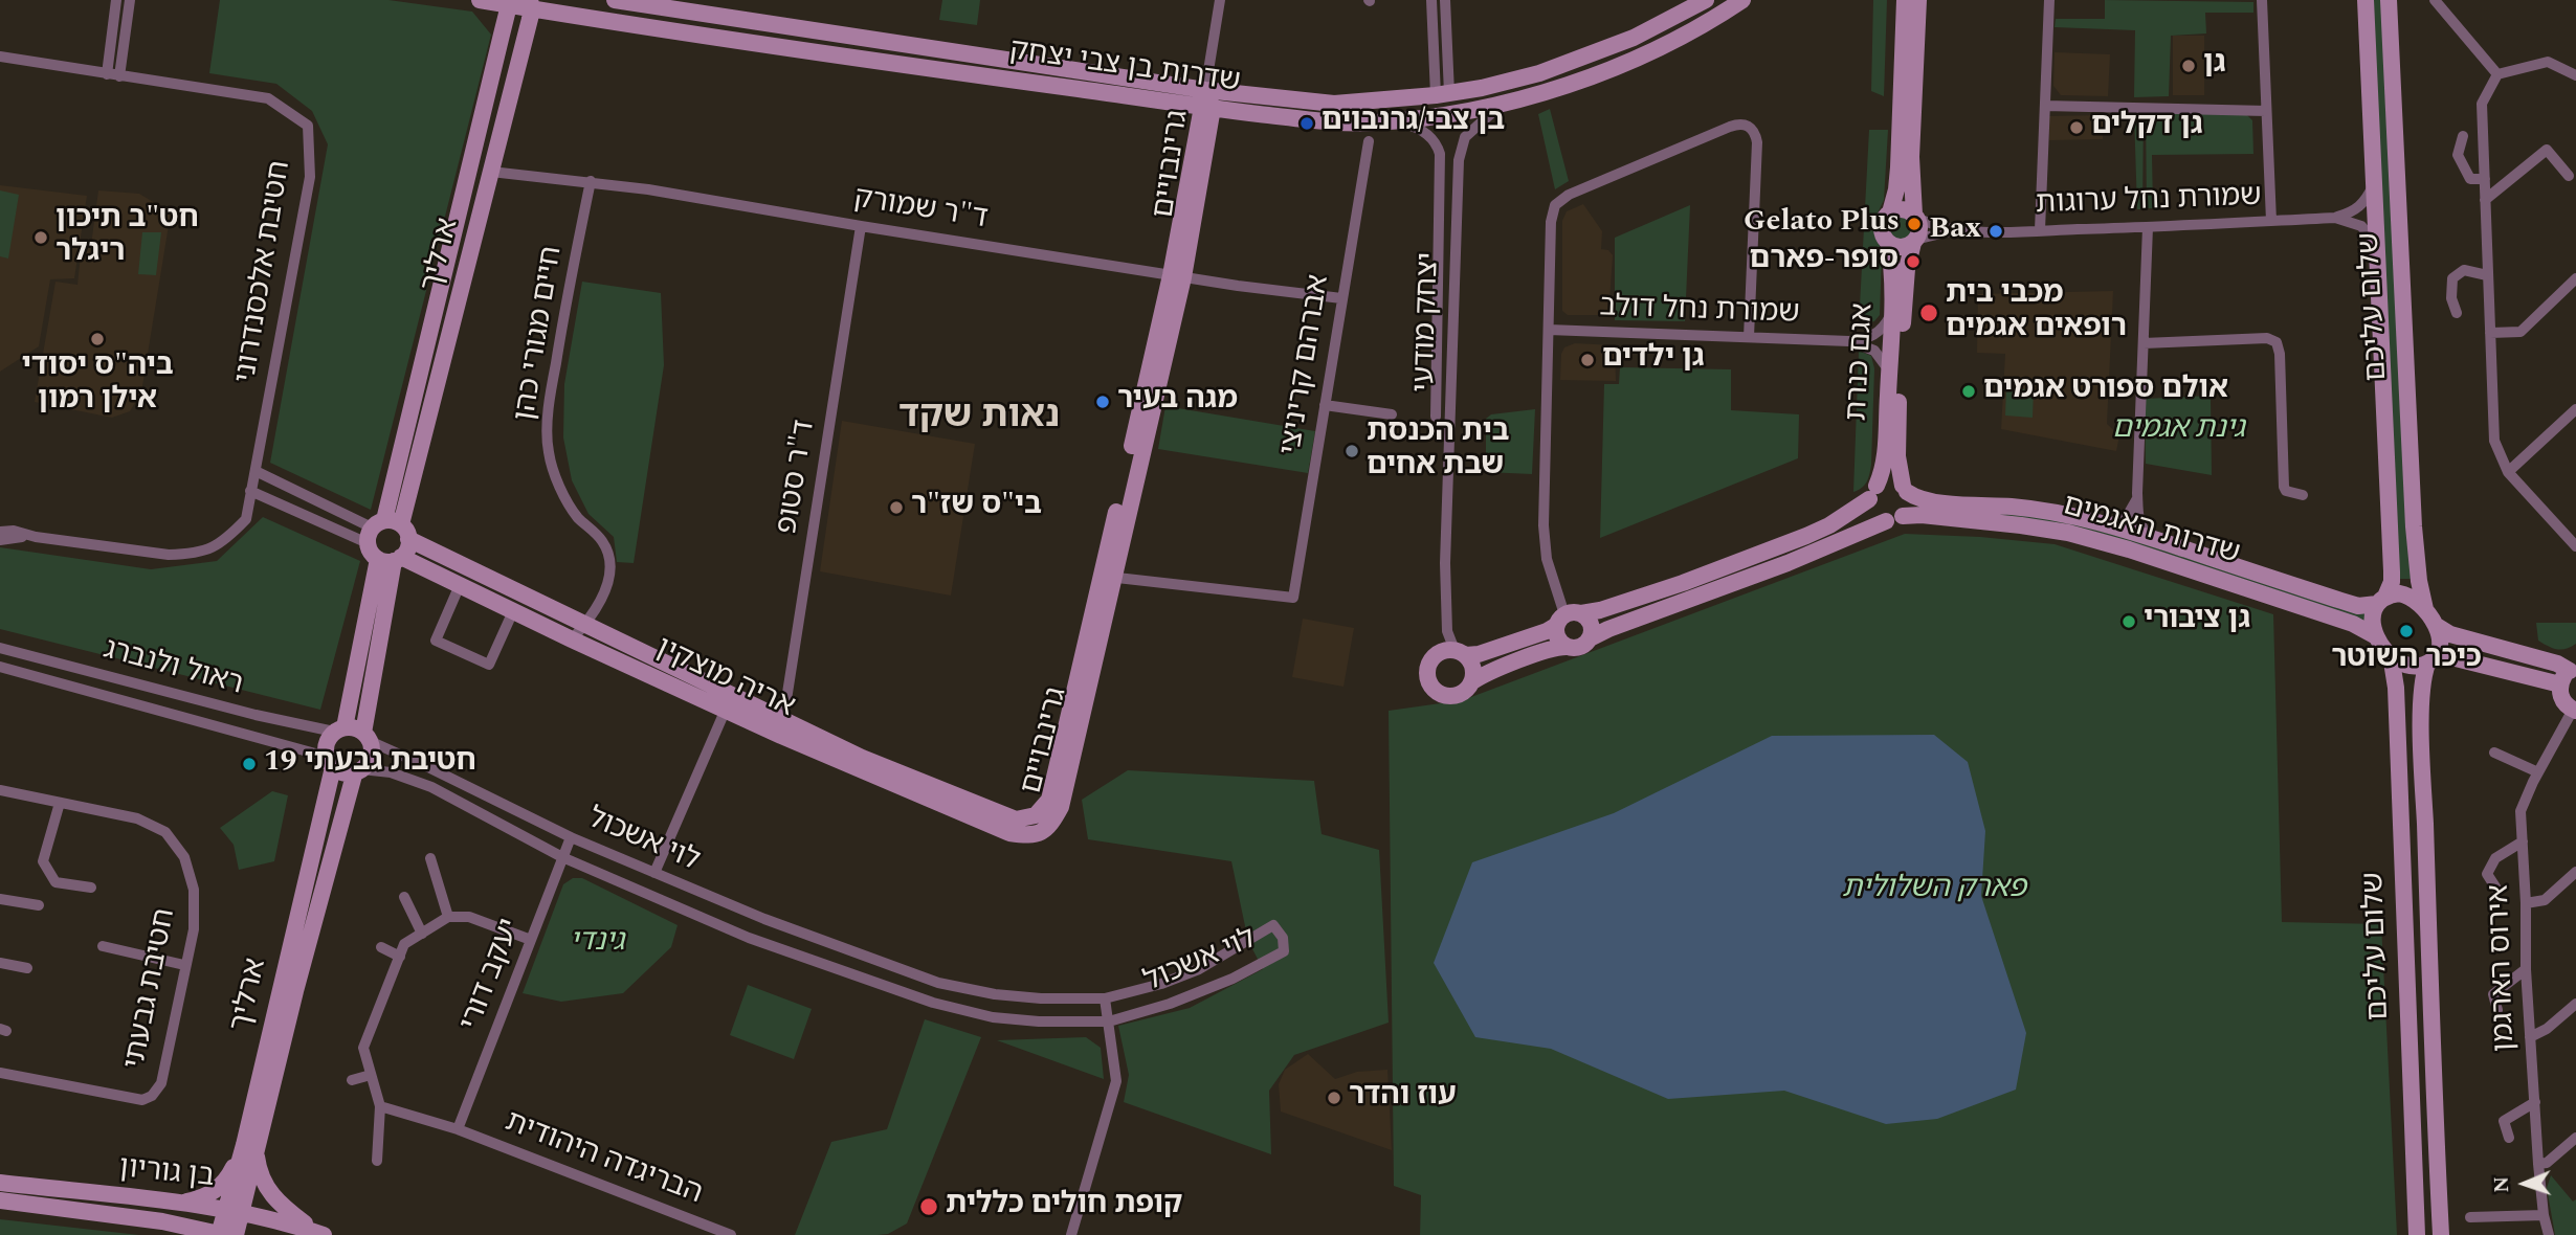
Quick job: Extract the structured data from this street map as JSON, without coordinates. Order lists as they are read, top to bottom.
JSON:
{
  "streets": {
    "street": [
      "שדרות בן צבי יצחק",
      "גרינבויים",
      "שמורת נחל ערוגות",
      "ד\"ר שמורק",
      "ארליך",
      "חטיבת אלכסנדרוני",
      "שלום עליכם",
      "שמורת נחל דולב",
      "יצחק מודעי",
      "חיים מגורי כהן",
      "אגם כנרת",
      "אברהם קריניצי",
      "ד\"ר סטופ",
      "שדרות האגמים",
      "ראול ולנברג",
      "אריה מוצקין",
      "לוי אשכול",
      "אירוס הארגמן",
      "יעקב דורי",
      "חטיבת גבעתי",
      "הבריגדה היהודית",
      "בן גוריון"
    ]
  },
  "crossings": [
    ["שדרות בן צבי יצחק", "גרינבויים"],
    ["שדרות בן צבי יצחק", "ארליך"],
    ["שדרות בן צבי יצחק", "יצחק מודעי"],
    ["גרינבויים", "ד\"ר שמורק"],
    ["גרינבויים", "אברהם קריניצי"],
    ["גרינבויים", "אריה מוצקין"],
    ["שמורת נחל ערוגות", "שלום עליכם"],
    ["שמורת נחל ערוגות", "אגם כנרת"],
    ["ד\"ר שמורק", "ארליך"],
    ["ד\"ר שמורק", "חיים מגורי כהן"],
    ["ד\"ר שמורק", "אברהם קריניצי"],
    ["ד\"ר שמורק", "ד\"ר סטופ"],
    ["ארליך", "ראול ולנברג"],
    ["ארליך", "אריה מוצקין"],
    ["ארליך", "לוי אשכול"],
    ["ארליך", "בן גוריון"],
    ["חטיבת אלכסנדרוני", "אריה מוצקין"],
    ["שלום עליכם", "שדרות האגמים"],
    ["שמורת נחל דולב", "אגם כנרת"],
    ["חיים מגורי כהן", "אריה מוצקין"],
    ["אגם כנרת", "שדרות האגמים"],
    ["ד\"ר סטופ", "אריה מוצקין"],
    ["ראול ולנברג", "לוי אשכול"],
    ["לוי אשכול", "יעקב דורי"],
    ["יעקב דורי", "הבריגדה היהודית"]
  ],
  "districts": ["נאות שקד"],
  "parks": ["גינת אגמים", "פארק השלולית", "גינדי"],
  "places": [
    "גן",
    "בן צבי/גרנבוים",
    "גן דקלים",
    "Gelato Plus",
    "Bax",
    "חט\"ב תיכון ריגלר",
    "סופר-פארם",
    "מכבי בית רופאים אגמים",
    "ביה\"ס יסודי אילן רמון",
    "גן ילדים",
    "אולם ספורט אגמים",
    "מגה בעיר",
    "בית הכנסת שבת אחים",
    "בי\"ס שז\"ר",
    "גן ציבורי",
    "כיכר השוטר",
    "חטיבת גבעתי 19",
    "עוז והדר",
    "קופת חולים כללית"
  ],
  "north": "left"
}
